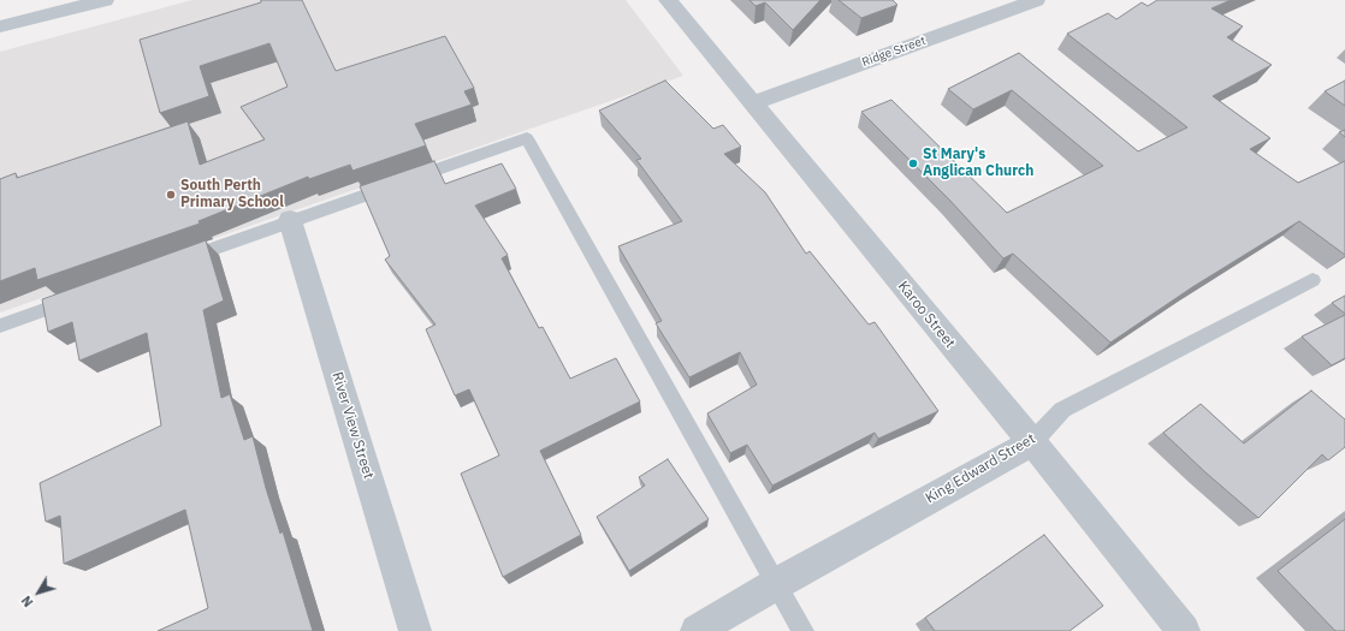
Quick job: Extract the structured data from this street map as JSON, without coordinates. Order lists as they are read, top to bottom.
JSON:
{
  "streets": {
    "street": [
      "Ridge Street",
      "Karoo Street",
      "River View Street",
      "King Edward Street"
    ]
  },
  "crossings": [
    ["Ridge Street", "Karoo Street"],
    ["Karoo Street", "King Edward Street"]
  ],
  "places": ["St Mary's Anglican Church", "South Perth Primary School"],
  "north": "bottom left"
}
